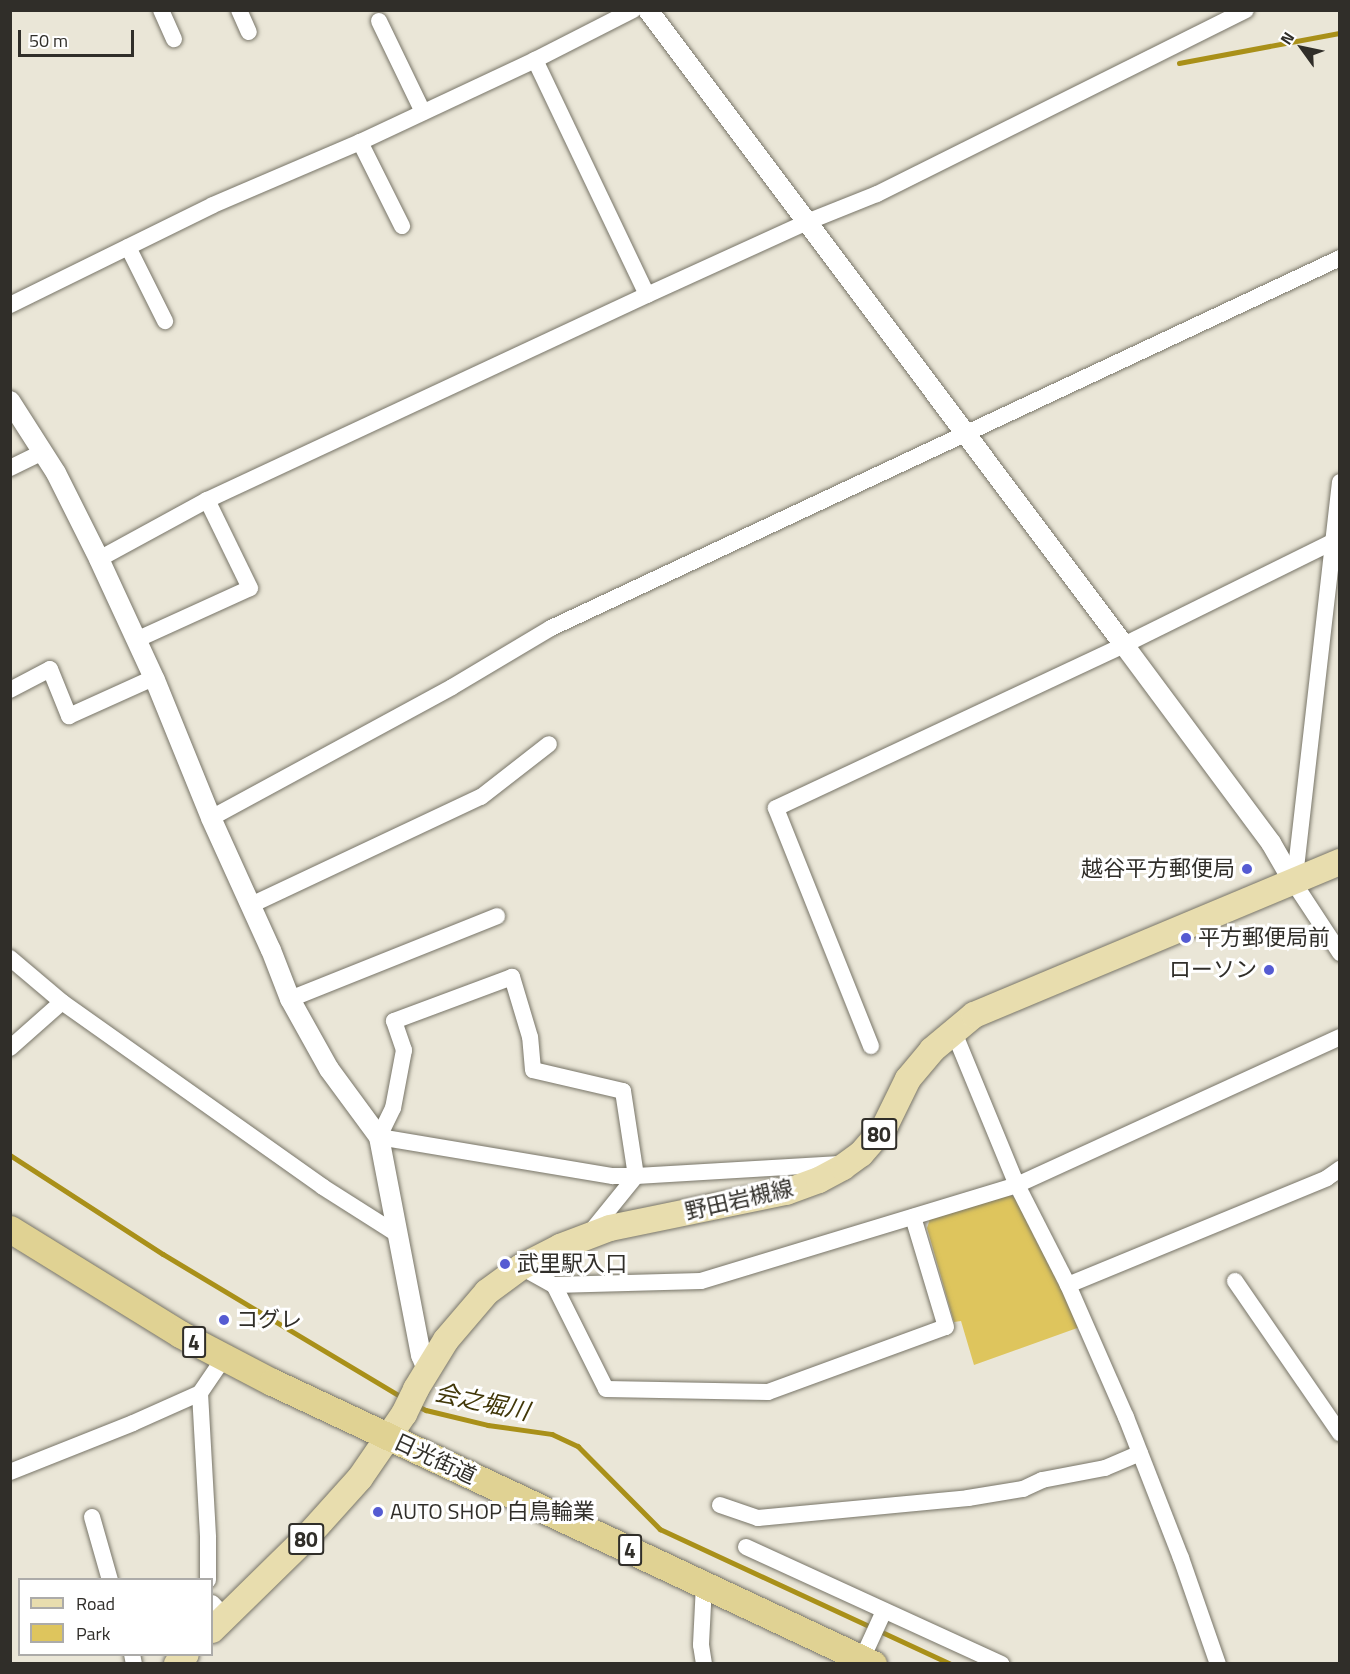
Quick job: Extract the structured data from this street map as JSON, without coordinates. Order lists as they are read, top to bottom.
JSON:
{
  "streets": {
    "highway": ["4", "日光街道"],
    "main road": ["80", "野田岩槻線"]
  },
  "crossings": [
    ["野田岩槻線", "日光街道"]
  ],
  "water": ["会之堀川"],
  "places": [
    "越谷平方郵便局",
    "平方郵便局前",
    "ローソン",
    "武里駅入口",
    "コグレ",
    "AUTO SHOP 白鳥輪業"
  ],
  "legend": ["Road", "Park"],
  "scale_bar": "50 m",
  "north": "top left"
}
